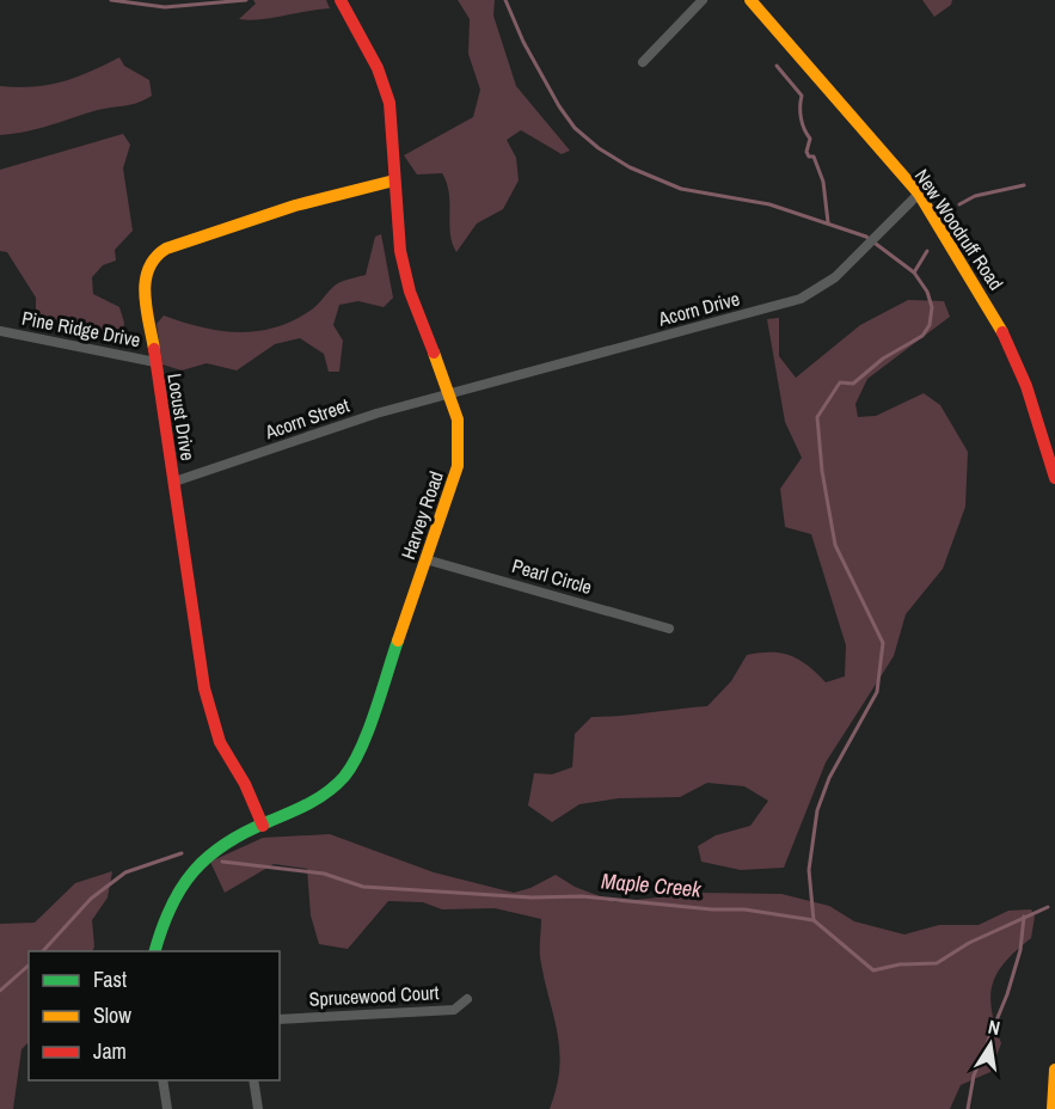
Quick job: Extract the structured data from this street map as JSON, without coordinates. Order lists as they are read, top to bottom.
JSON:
{
  "streets": {
    "street": [
      "New Woodruff Road",
      "Acorn Drive",
      "Pine Ridge Drive",
      "Locust Drive",
      "Acorn Street",
      "Harvey Road",
      "Pearl Circle",
      "Sprucewood Court"
    ]
  },
  "crossings": [
    ["New Woodruff Road", "Acorn Drive"],
    ["Acorn Drive", "Acorn Street"],
    ["Acorn Drive", "Harvey Road"],
    ["Pine Ridge Drive", "Locust Drive"],
    ["Locust Drive", "Acorn Street"],
    ["Locust Drive", "Harvey Road"],
    ["Acorn Street", "Harvey Road"],
    ["Harvey Road", "Pearl Circle"]
  ],
  "water": ["Maple Creek"],
  "legend": ["Fast", "Slow", "Jam"],
  "north": "top"
}
